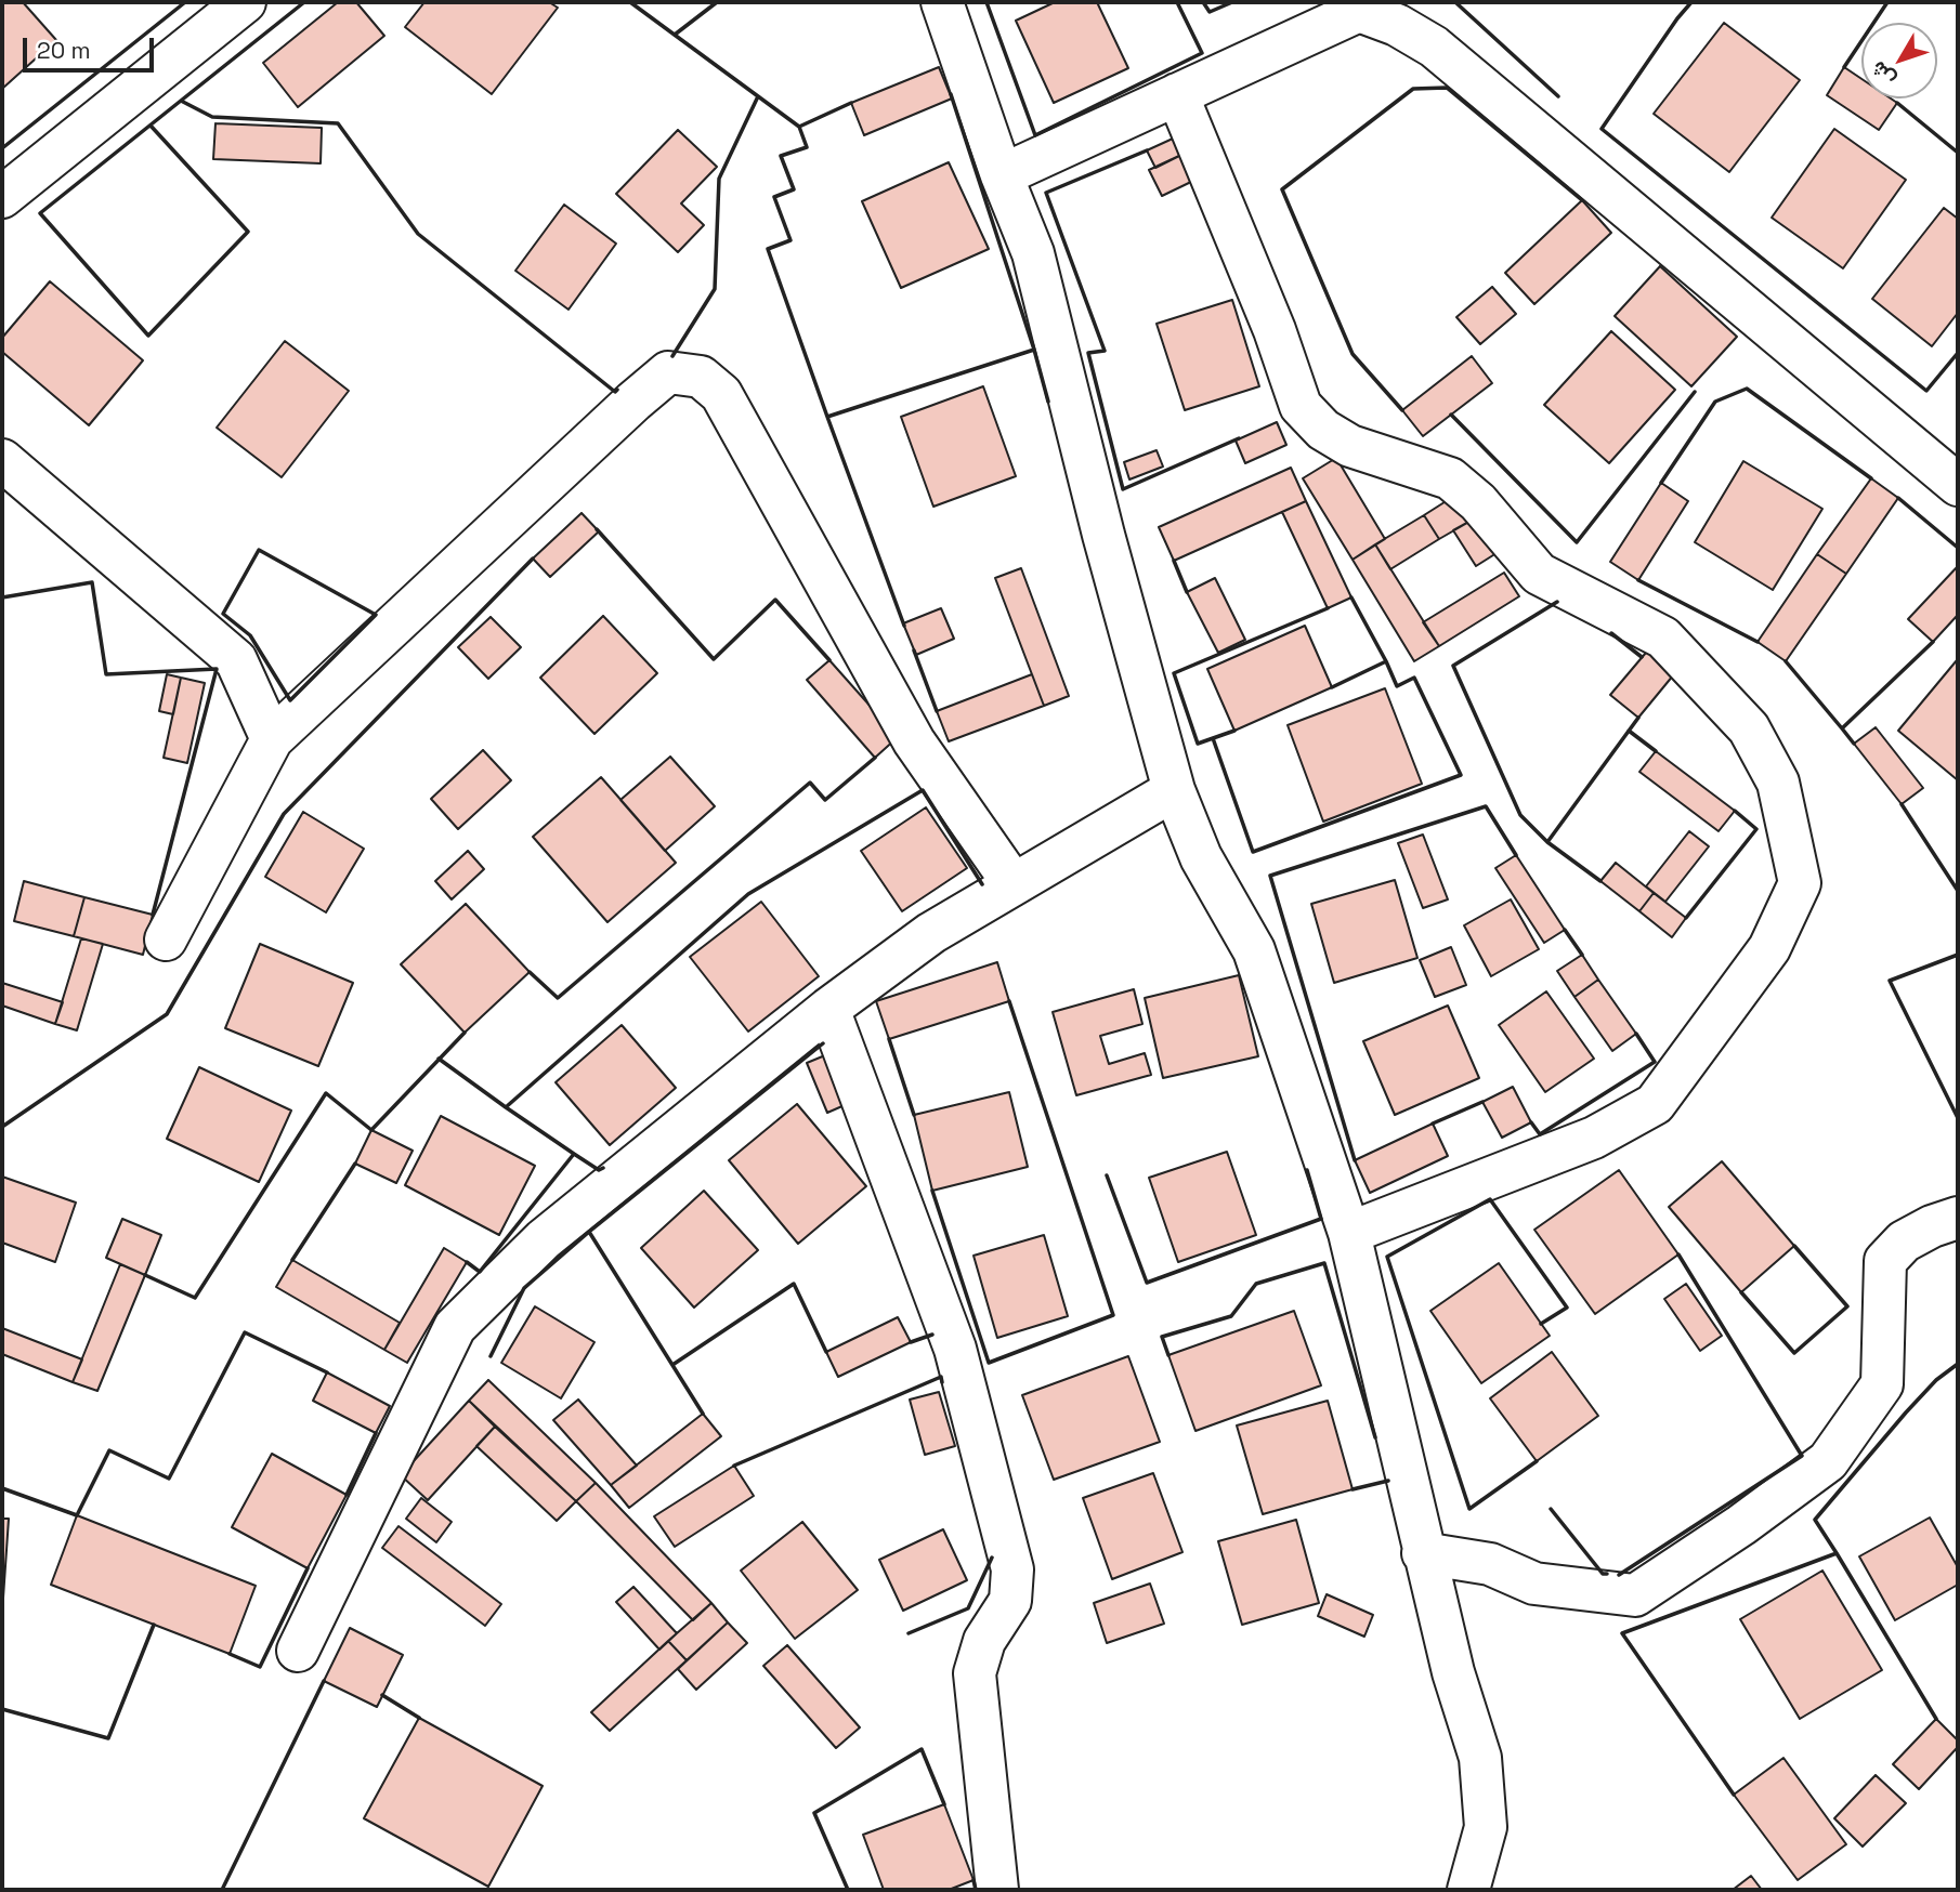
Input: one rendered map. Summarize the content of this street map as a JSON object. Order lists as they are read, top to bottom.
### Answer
{
  "scale_bar": "20 m",
  "north": "bottom left"
}
